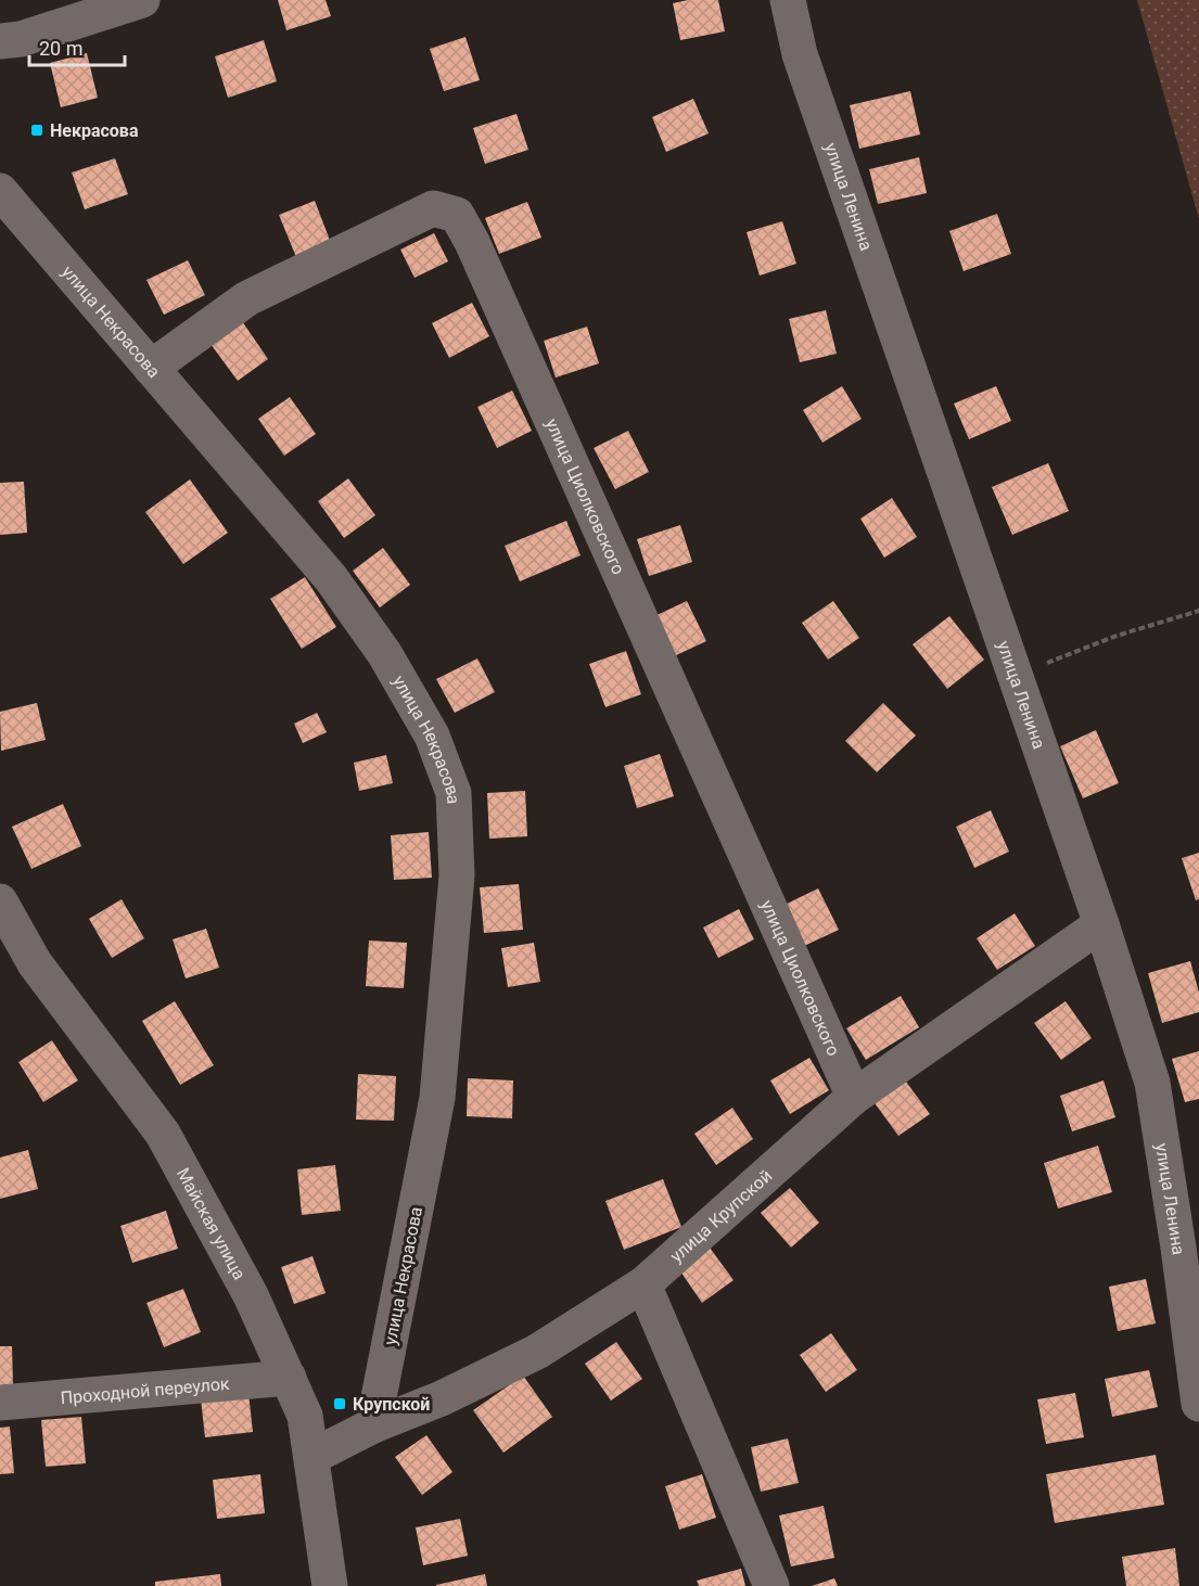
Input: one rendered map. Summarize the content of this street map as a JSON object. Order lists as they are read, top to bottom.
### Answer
{
  "streets": {
    "street": [
      "улица Ленина",
      "улица Некрасова",
      "улица Циолковского",
      "улица Крупской",
      "Майская улица",
      "Проходной переулок"
    ]
  },
  "crossings": [
    ["улица Ленина", "улица Крупской"],
    ["улица Некрасова", "улица Циолковского"],
    ["улица Некрасова", "улица Крупской"],
    ["улица Циолковского", "улица Крупской"],
    ["улица Крупской", "Майская улица"],
    ["Майская улица", "Проходной переулок"]
  ],
  "places": {
    "transit": ["Некрасова", "Крупской"]
  },
  "scale_bar": "20 m"
}
